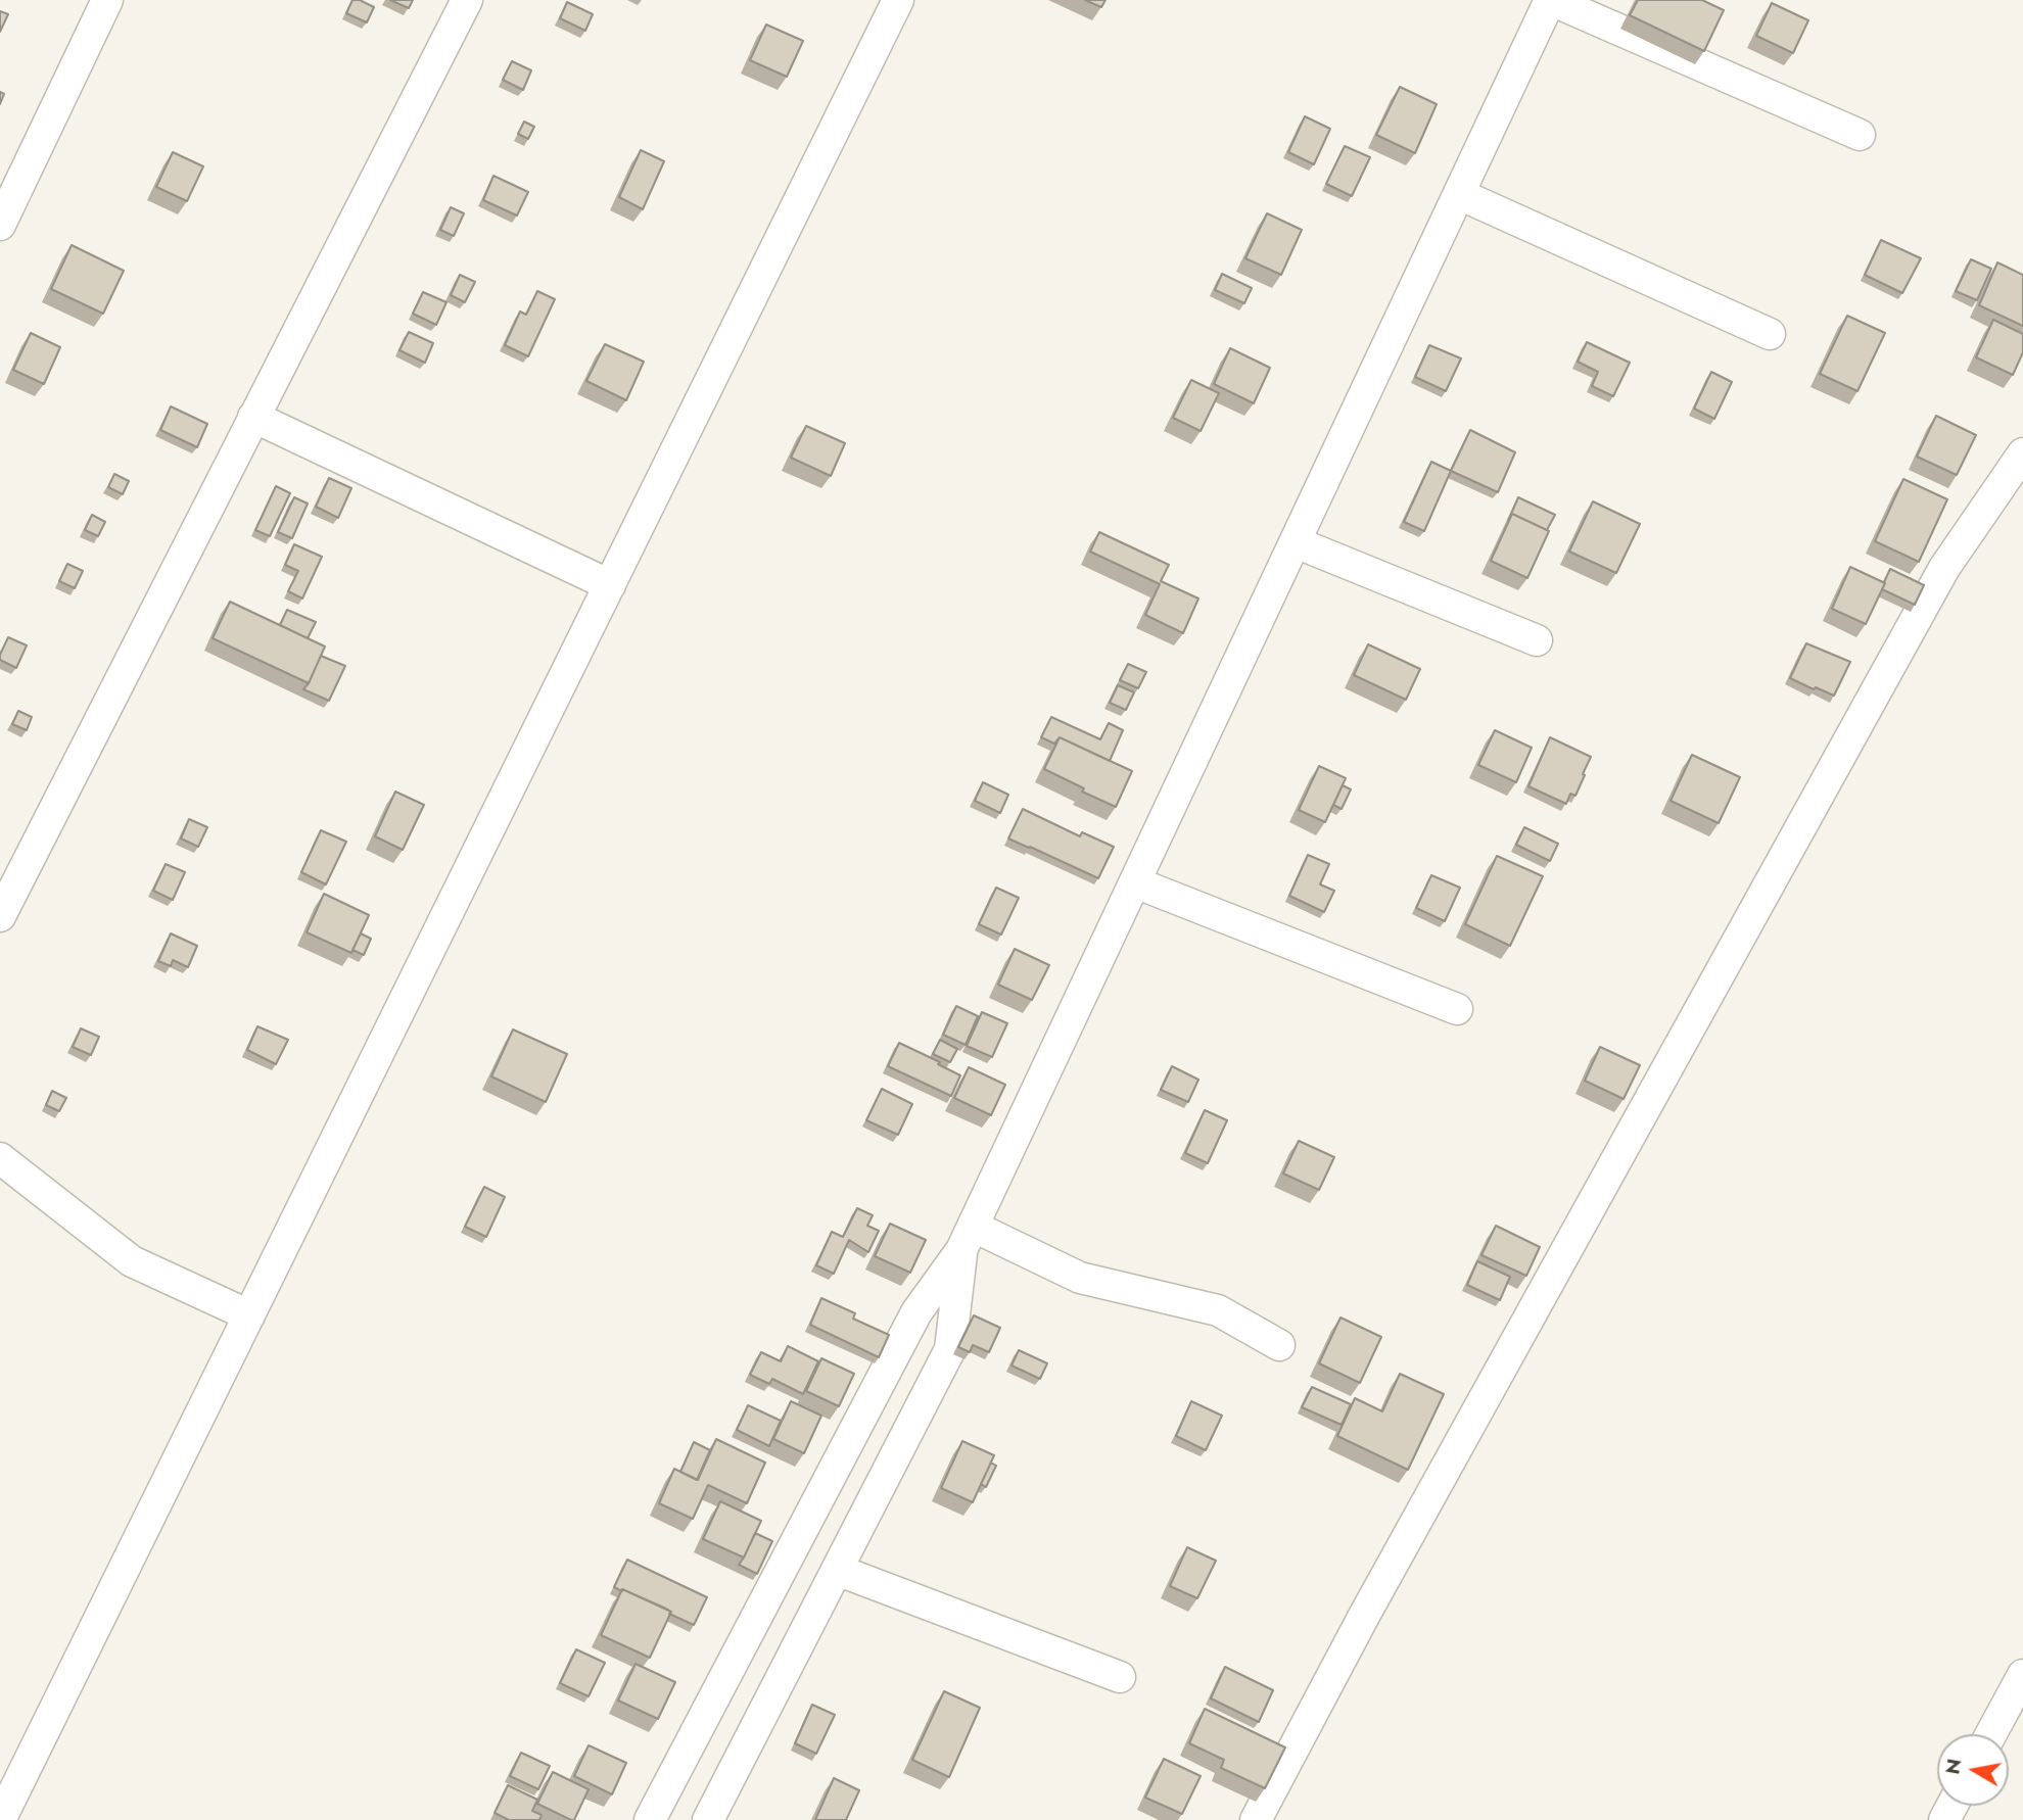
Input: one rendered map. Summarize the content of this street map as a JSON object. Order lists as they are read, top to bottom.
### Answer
{
  "north": "left"
}
